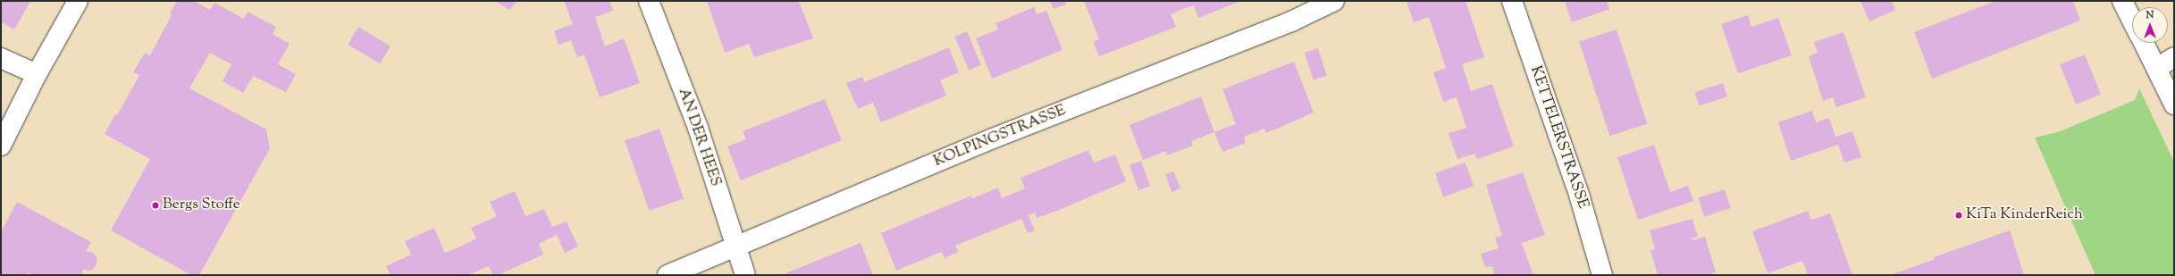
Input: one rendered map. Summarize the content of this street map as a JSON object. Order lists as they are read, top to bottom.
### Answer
{
  "streets": {
    "street": ["KOLPINGSTRASSE", "AN DER HEES", "KETTELERSTRASSE"]
  },
  "crossings": [
    ["KOLPINGSTRASSE", "AN DER HEES"]
  ],
  "places": ["Bergs Stoffe", "KiTa KinderReich"],
  "north": "top"
}
